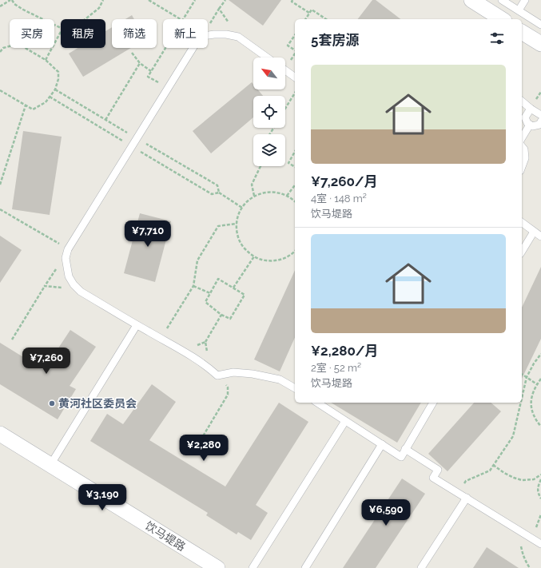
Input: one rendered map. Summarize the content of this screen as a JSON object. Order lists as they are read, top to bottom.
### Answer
{
  "streets": {
    "street": ["饮马堤路"]
  },
  "places": ["黄河社区委员会"],
  "north": "top left",
  "page": {
    "chip": [
      "买房",
      "租房",
      "筛选",
      "新上"
    ],
    "heading": "5套房源",
    "list": [
      {
        "name": "¥7,260/月",
        "note": "4室 · 148 m² · 饮马堤路"
      },
      {
        "name": "¥2,280/月",
        "note": "2室 · 52 m² · 饮马堤路"
      }
    ],
    "price": [
      "¥7,710",
      "¥7,260",
      "¥2,280",
      "¥3,190",
      "¥6,590"
    ]
  }
}
